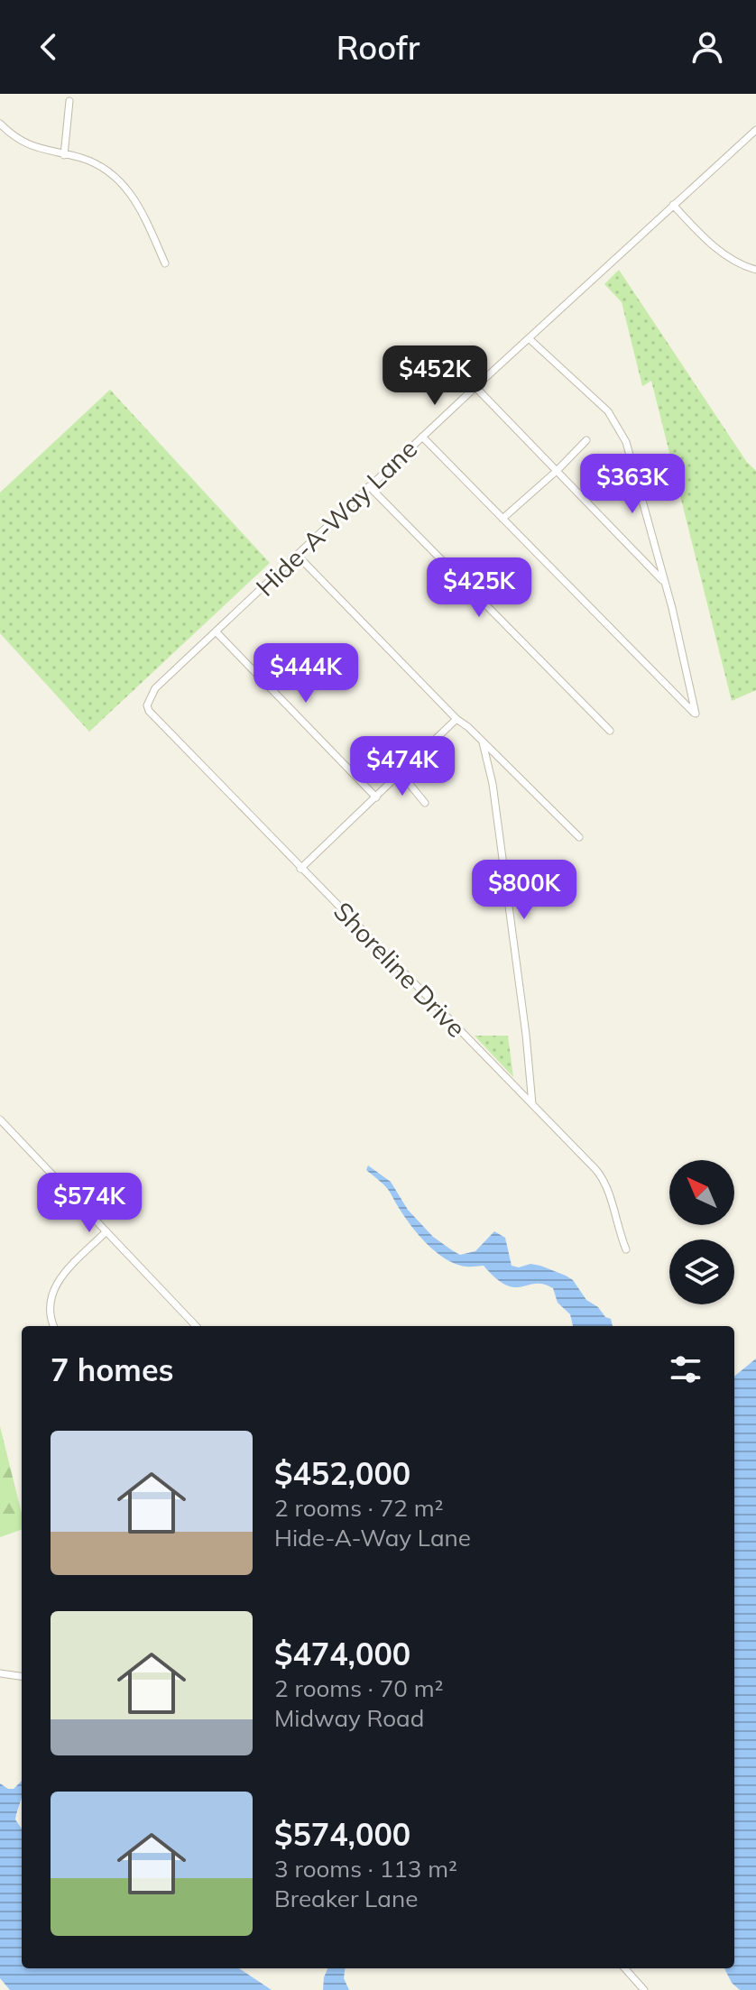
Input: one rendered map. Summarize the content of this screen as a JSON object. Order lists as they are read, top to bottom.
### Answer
{
  "streets": {
    "street": ["Hide-A-Way Lane", "Shoreline Drive"]
  },
  "crossings": [
    ["Hide-A-Way Lane", "Shoreline Drive"]
  ],
  "north": "top left",
  "page": {
    "header": "Roofr",
    "price": [
      "$452K",
      "$363K",
      "$425K",
      "$444K",
      "$474K",
      "$800K",
      "$574K"
    ],
    "heading": "7 homes",
    "list": [
      {
        "name": "$452,000",
        "note": "2 rooms · 72 m² · Hide-A-Way Lane"
      },
      {
        "name": "$474,000",
        "note": "2 rooms · 70 m² · Midway Road"
      },
      {
        "name": "$574,000",
        "note": "3 rooms · 113 m² · Breaker Lane"
      }
    ]
  }
}
